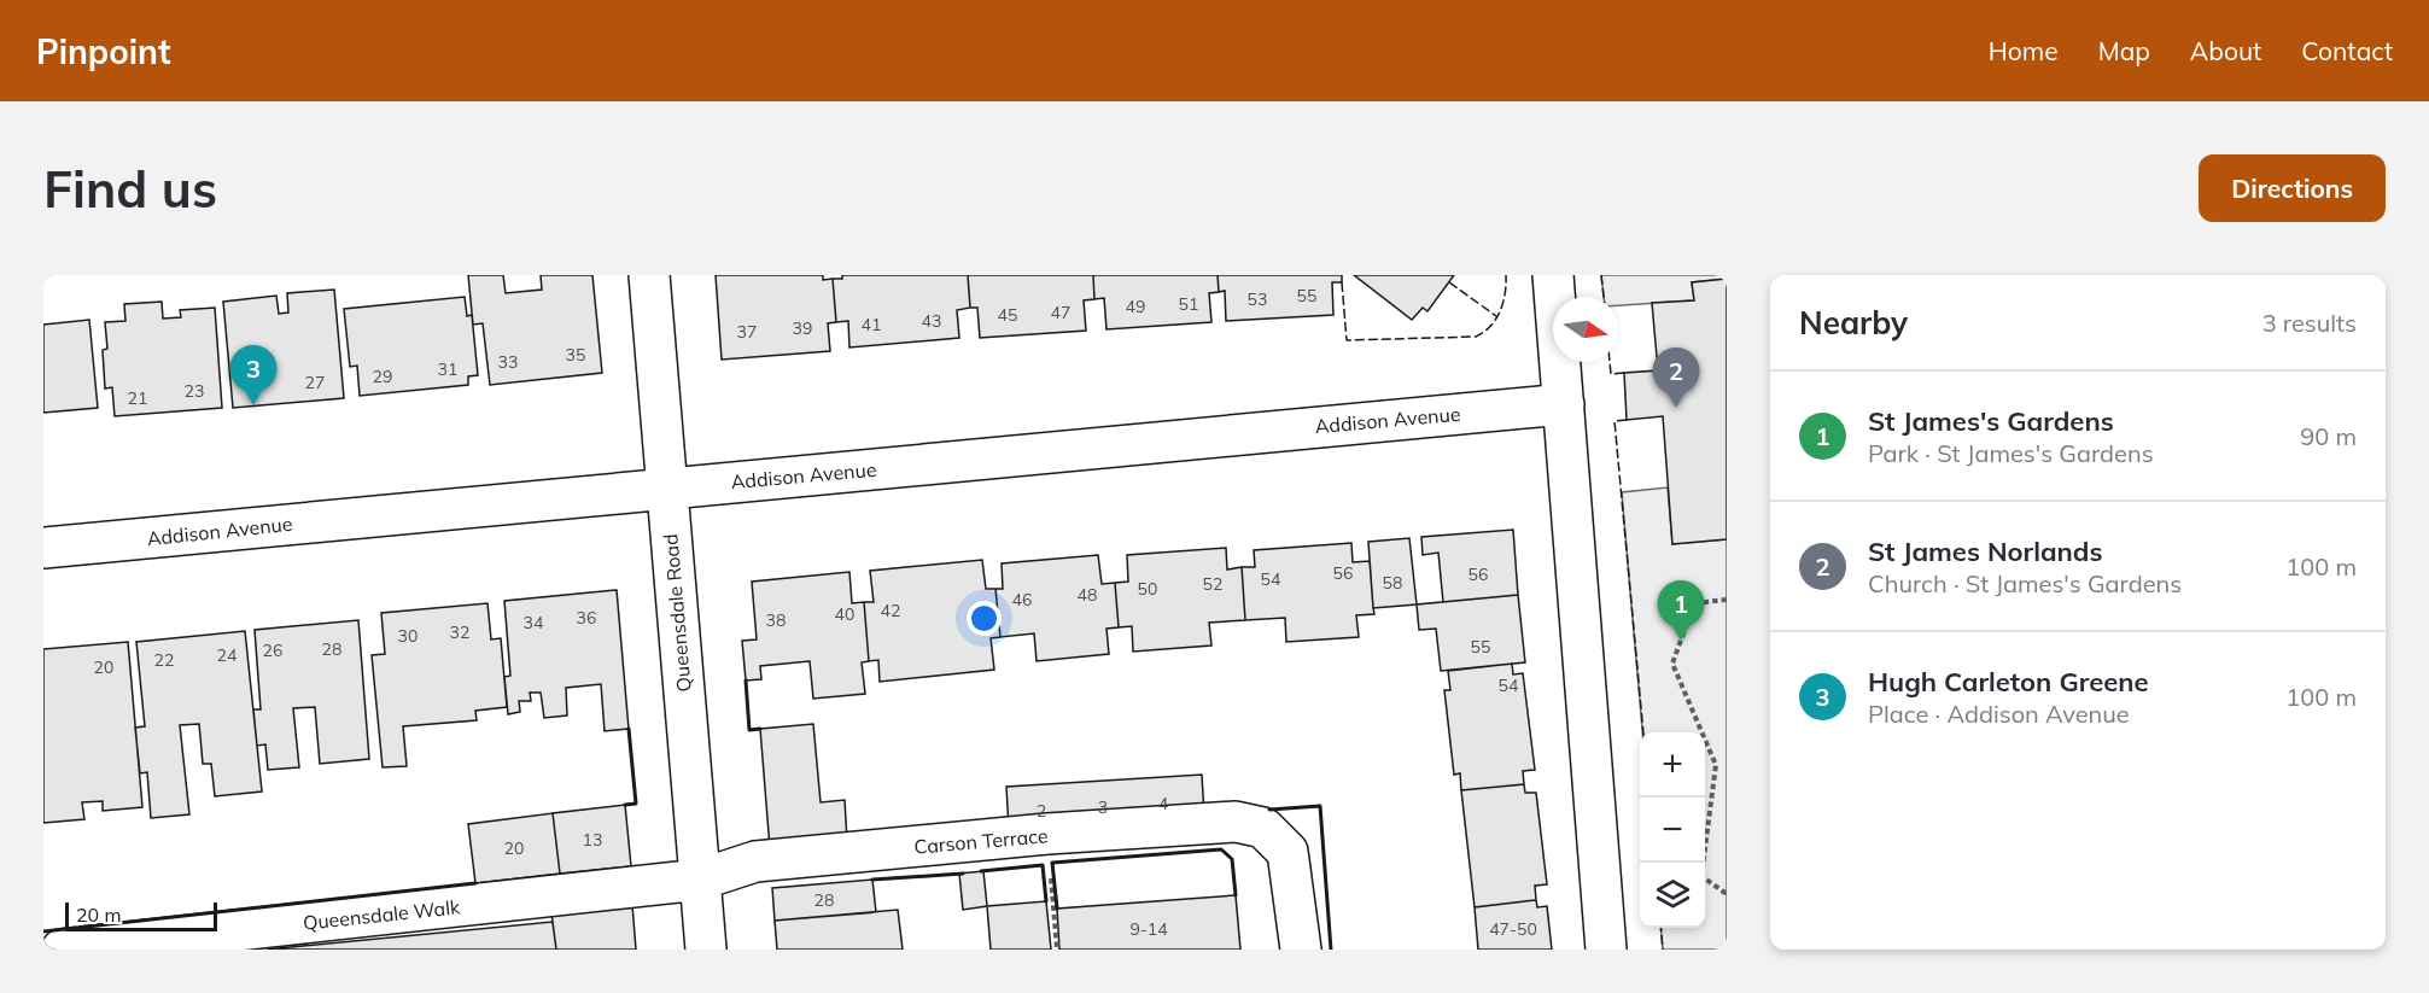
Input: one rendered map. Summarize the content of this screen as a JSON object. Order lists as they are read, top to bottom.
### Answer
{
  "streets": {
    "street": [
      "Addison Avenue",
      "Queensdale Road",
      "Carson Terrace",
      "Queensdale Walk"
    ]
  },
  "crossings": [
    ["Addison Avenue", "Queensdale Road"],
    ["Queensdale Road", "Carson Terrace"],
    ["Queensdale Road", "Queensdale Walk"],
    ["Carson Terrace", "Queensdale Walk"]
  ],
  "house_numbers": [
    "55",
    "53",
    "51",
    "49",
    "47",
    "45",
    "43",
    "41",
    "39",
    "37",
    "35",
    "33",
    "31",
    "29",
    "27",
    "23",
    "21",
    "56",
    "56",
    "54",
    "58",
    "52",
    "50",
    "48",
    "46",
    "42",
    "40",
    "36",
    "38",
    "34",
    "32",
    "30",
    "55",
    "28",
    "26",
    "24",
    "22",
    "20",
    "54",
    "4",
    "3",
    "2",
    "13",
    "20",
    "28",
    "9-14",
    "47-50"
  ],
  "scale_bar": "20 m",
  "north": "right",
  "page": {
    "header": "Pinpoint",
    "nav": [
      "Home",
      "Map",
      "About",
      "Contact"
    ],
    "buttons": "Directions",
    "title": "Find us",
    "heading": ["Nearby", "3 results"],
    "pins": ["3", "2", "1"],
    "list": [
      {
        "mark": "1",
        "name": "St James's Gardens",
        "note": "Park · St James's Gardens",
        "value": "90 m"
      },
      {
        "mark": "2",
        "name": "St James Norlands",
        "note": "Church · St James's Gardens",
        "value": "100 m"
      },
      {
        "mark": "3",
        "name": "Hugh Carleton Greene",
        "note": "Place · Addison Avenue",
        "value": "100 m"
      }
    ],
    "map_buttons": ["+", "−"],
    "scale": "20 m"
  }
}
